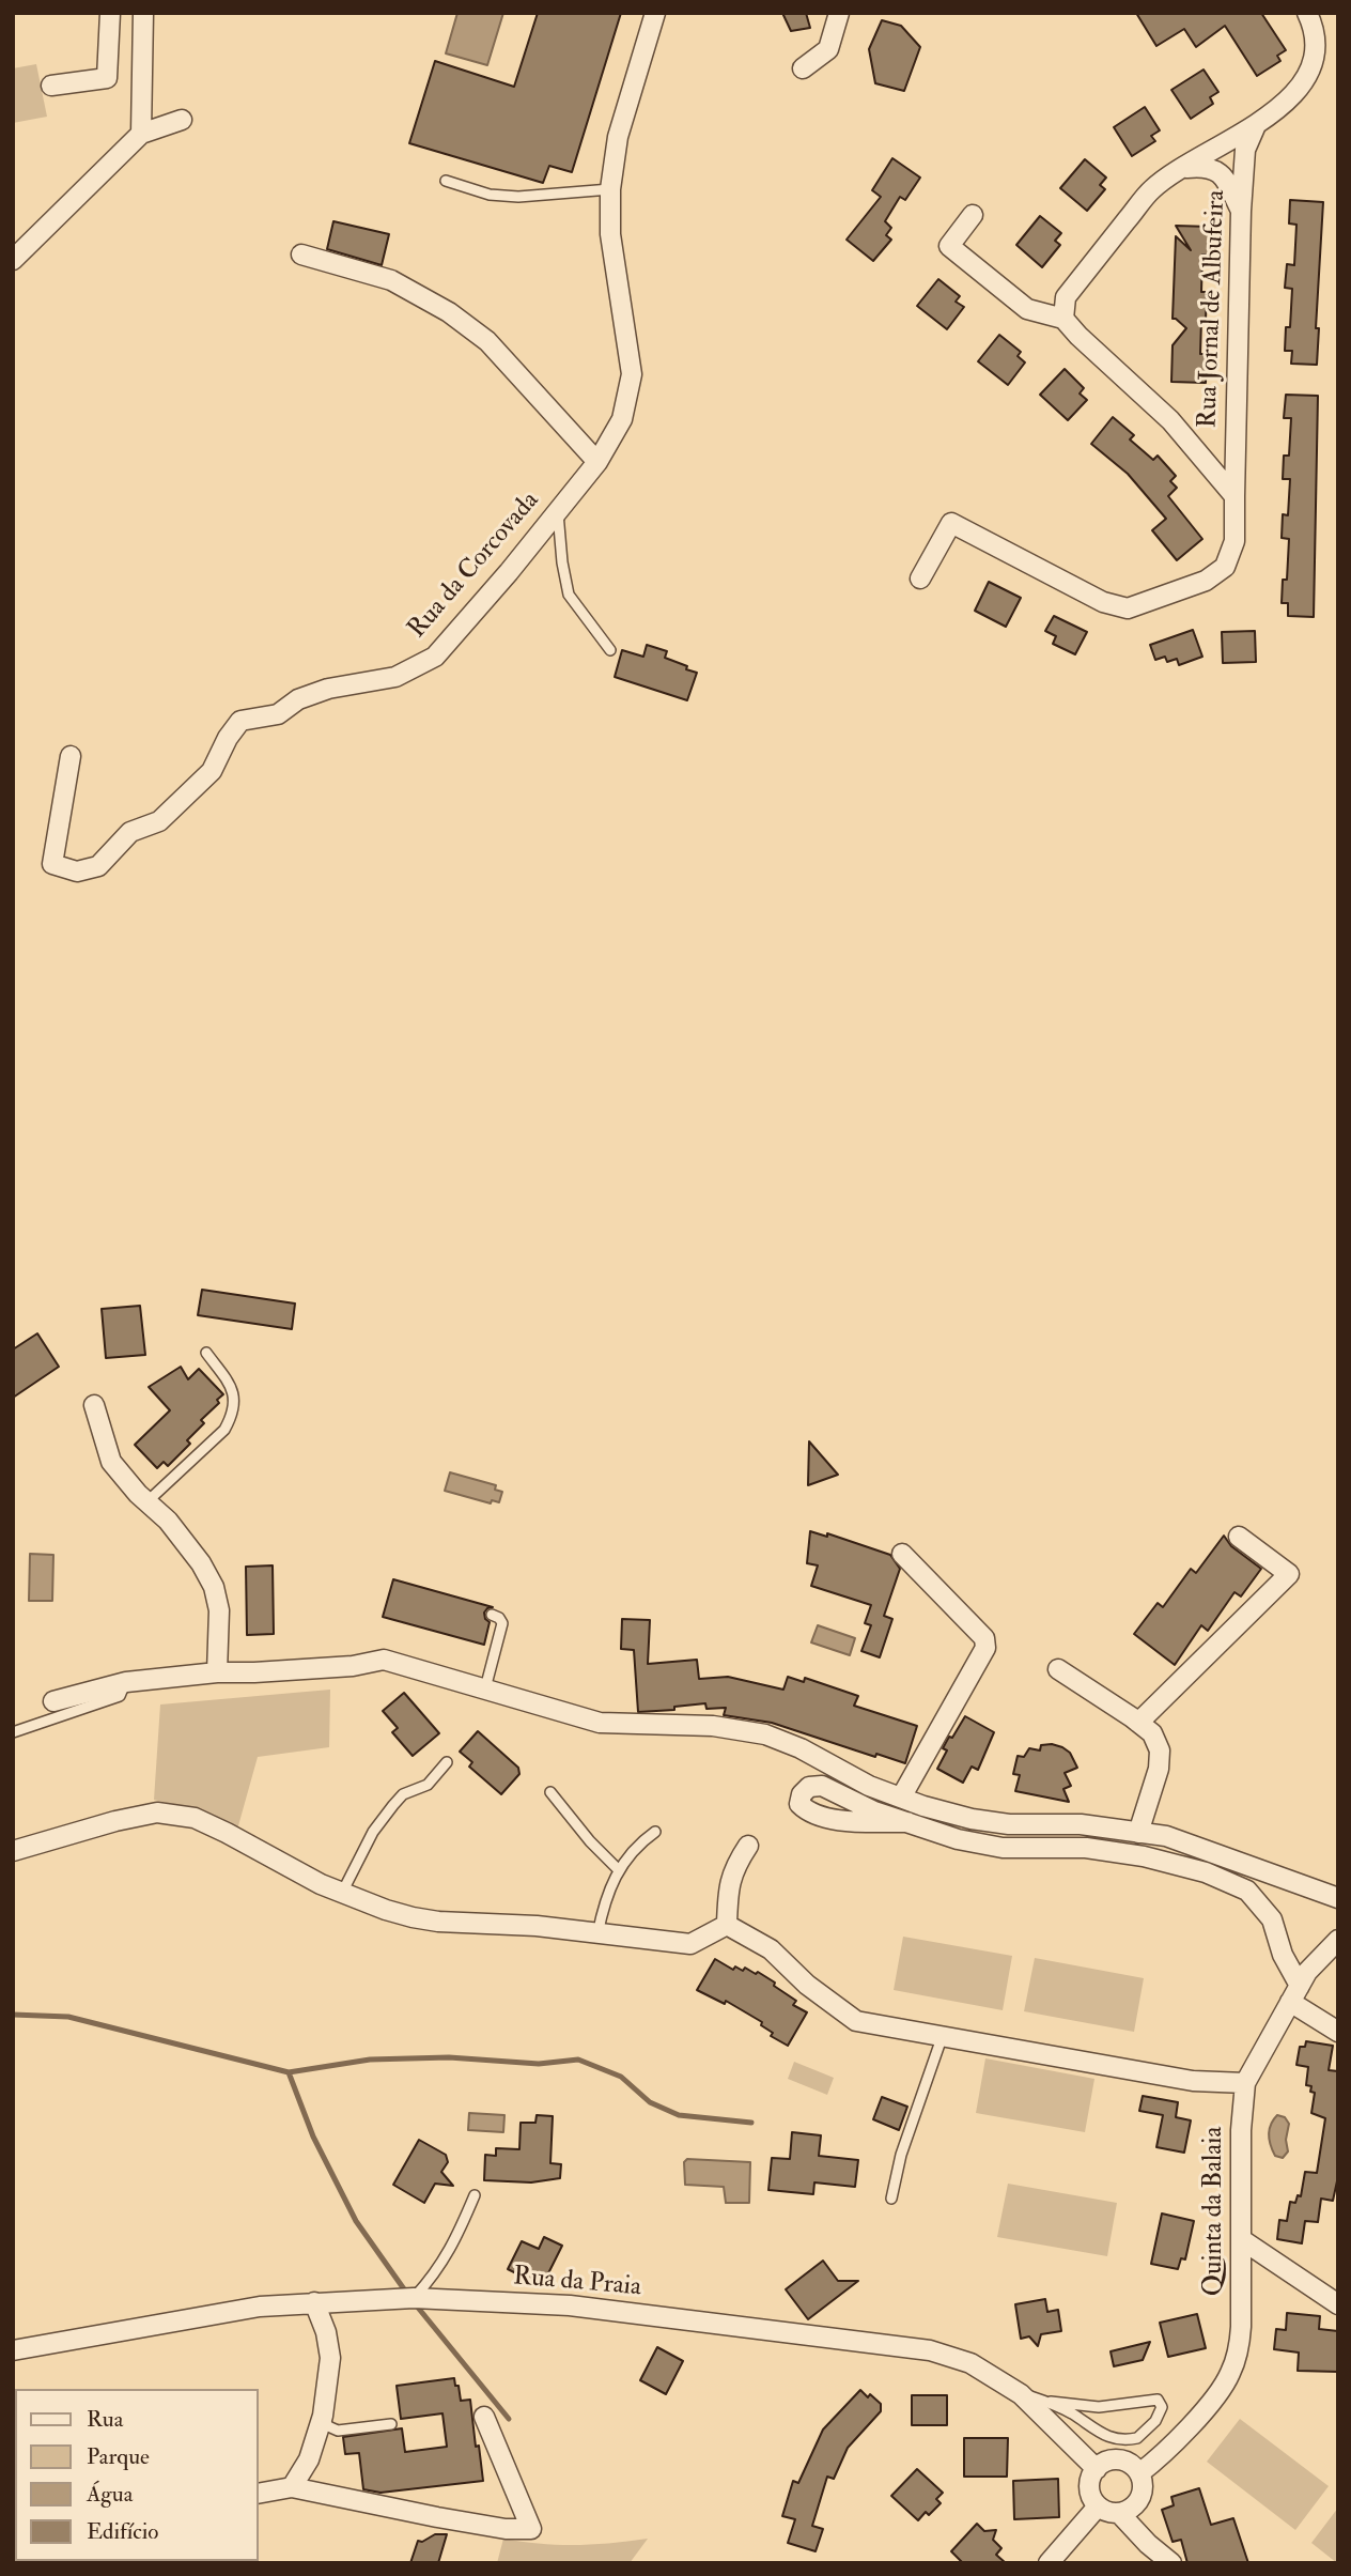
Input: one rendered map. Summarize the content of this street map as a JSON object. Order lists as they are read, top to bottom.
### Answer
{
  "streets": {
    "street": [
      "Rua Jornal de Albufeira",
      "Rua da Corcovada",
      "Quinta da Balaia",
      "Rua da Praia"
    ]
  },
  "crossings": [
    ["Quinta da Balaia", "Rua da Praia"]
  ],
  "legend": [
    "Rua",
    "Parque",
    "Água",
    "Edifício"
  ]
}
